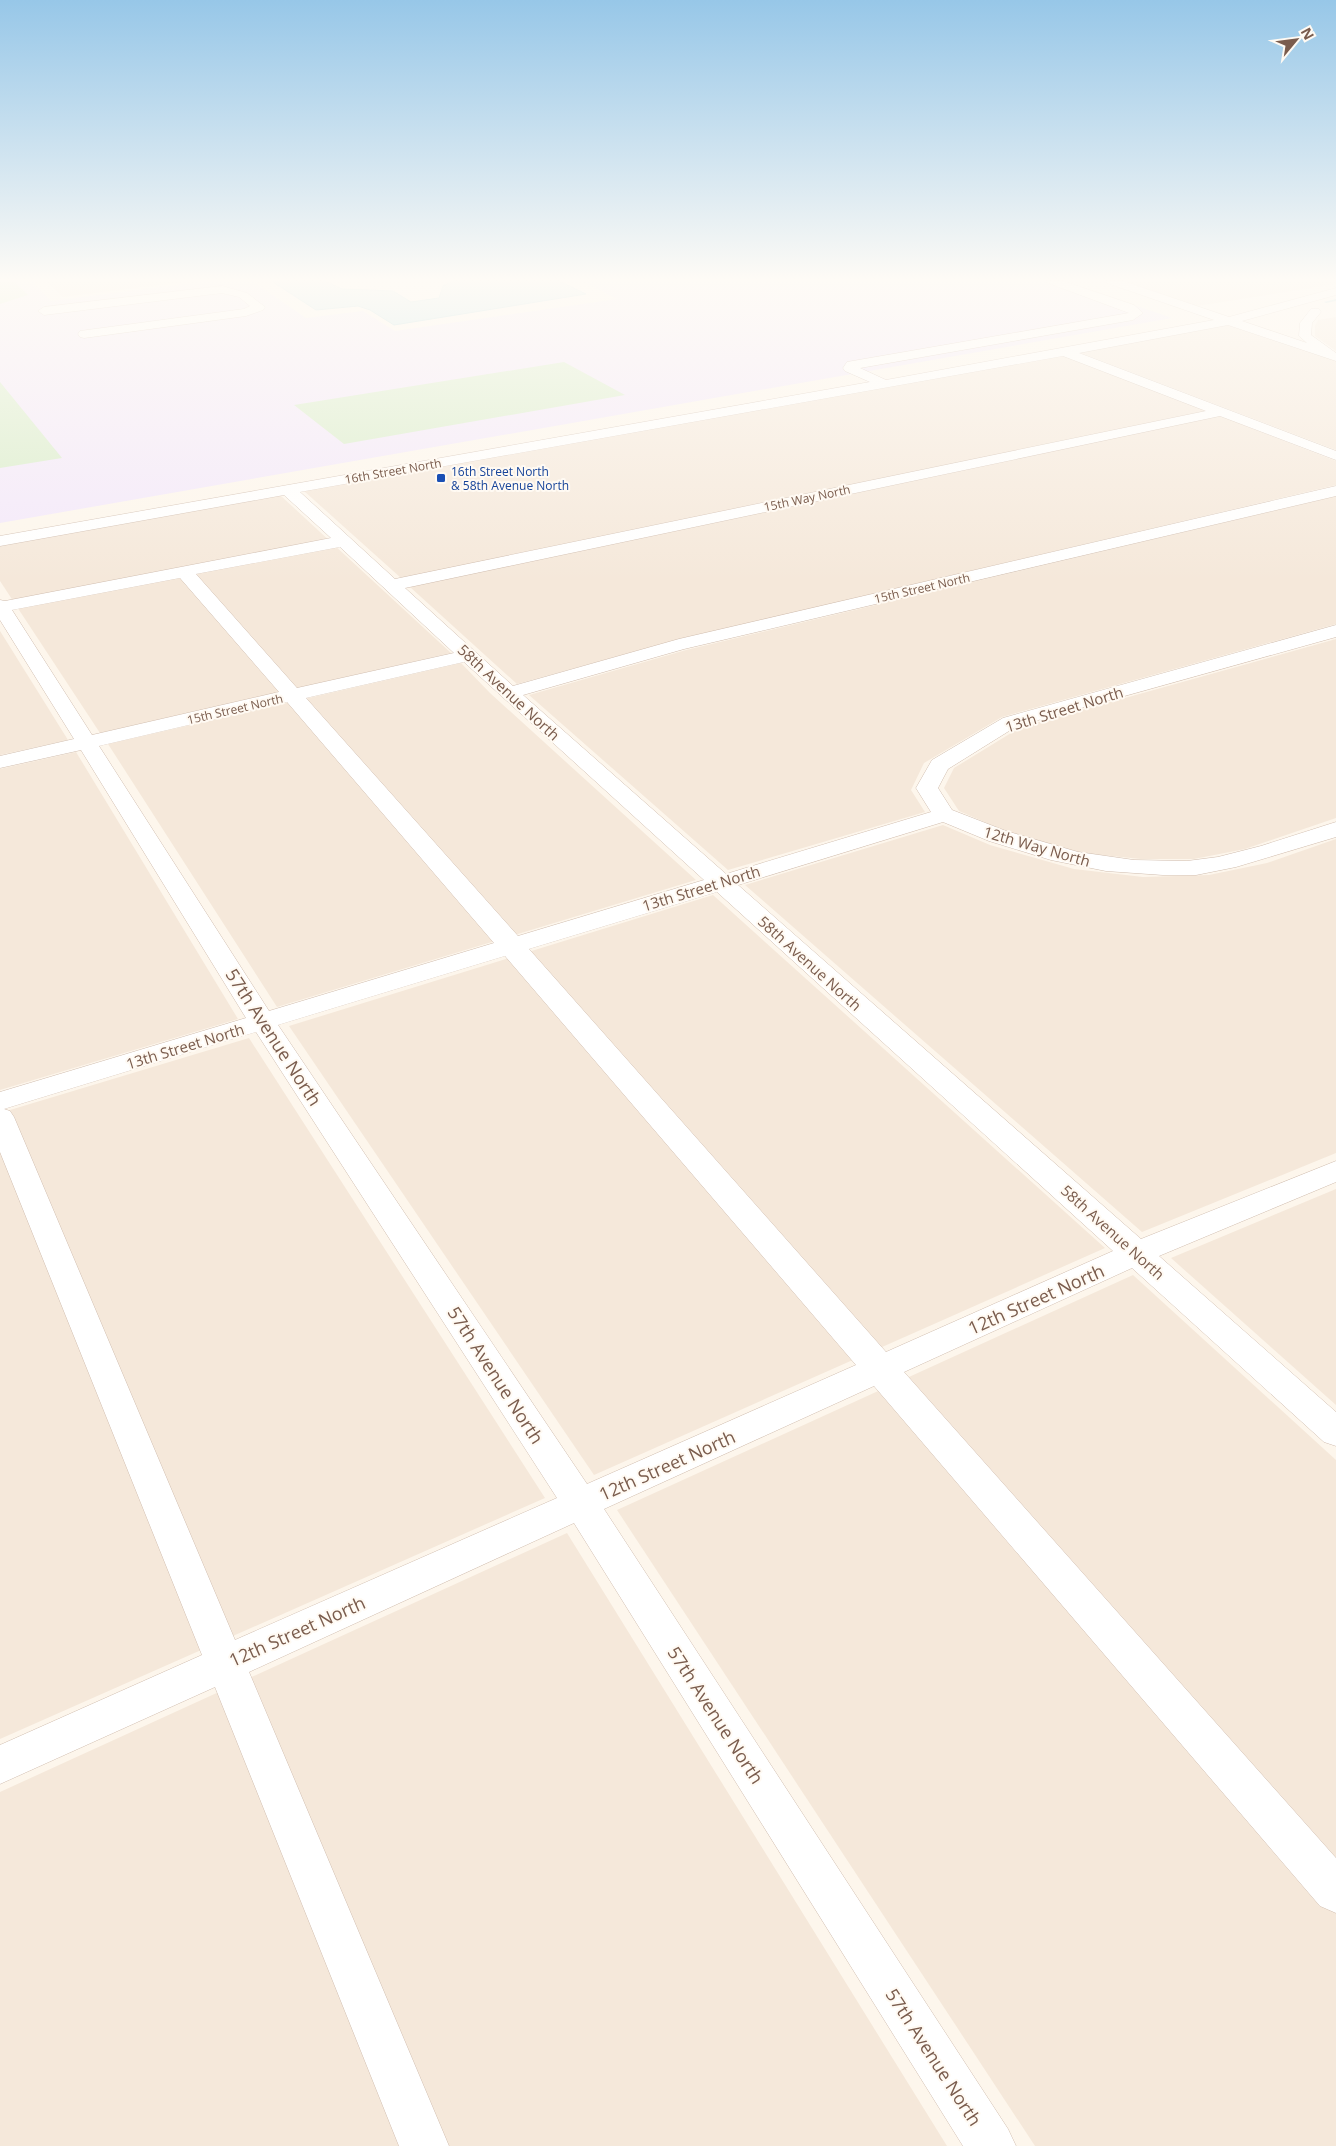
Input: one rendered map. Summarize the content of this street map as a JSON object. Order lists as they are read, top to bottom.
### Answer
{
  "streets": {
    "street": [
      "16th Street North",
      "15th Way North",
      "15th Street North",
      "58th Avenue North",
      "13th Street North",
      "12th Way North",
      "57th Avenue North",
      "12th Street North"
    ]
  },
  "crossings": [
    ["16th Street North", "58th Avenue North"],
    ["15th Way North", "58th Avenue North"],
    ["15th Street North", "58th Avenue North"],
    ["15th Street North", "57th Avenue North"],
    ["58th Avenue North", "13th Street North"],
    ["58th Avenue North", "12th Street North"],
    ["13th Street North", "12th Way North"],
    ["13th Street North", "57th Avenue North"],
    ["57th Avenue North", "12th Street North"]
  ],
  "places": {
    "transit": ["16th Street North & 58th Avenue North"]
  },
  "north": "top right"
}
